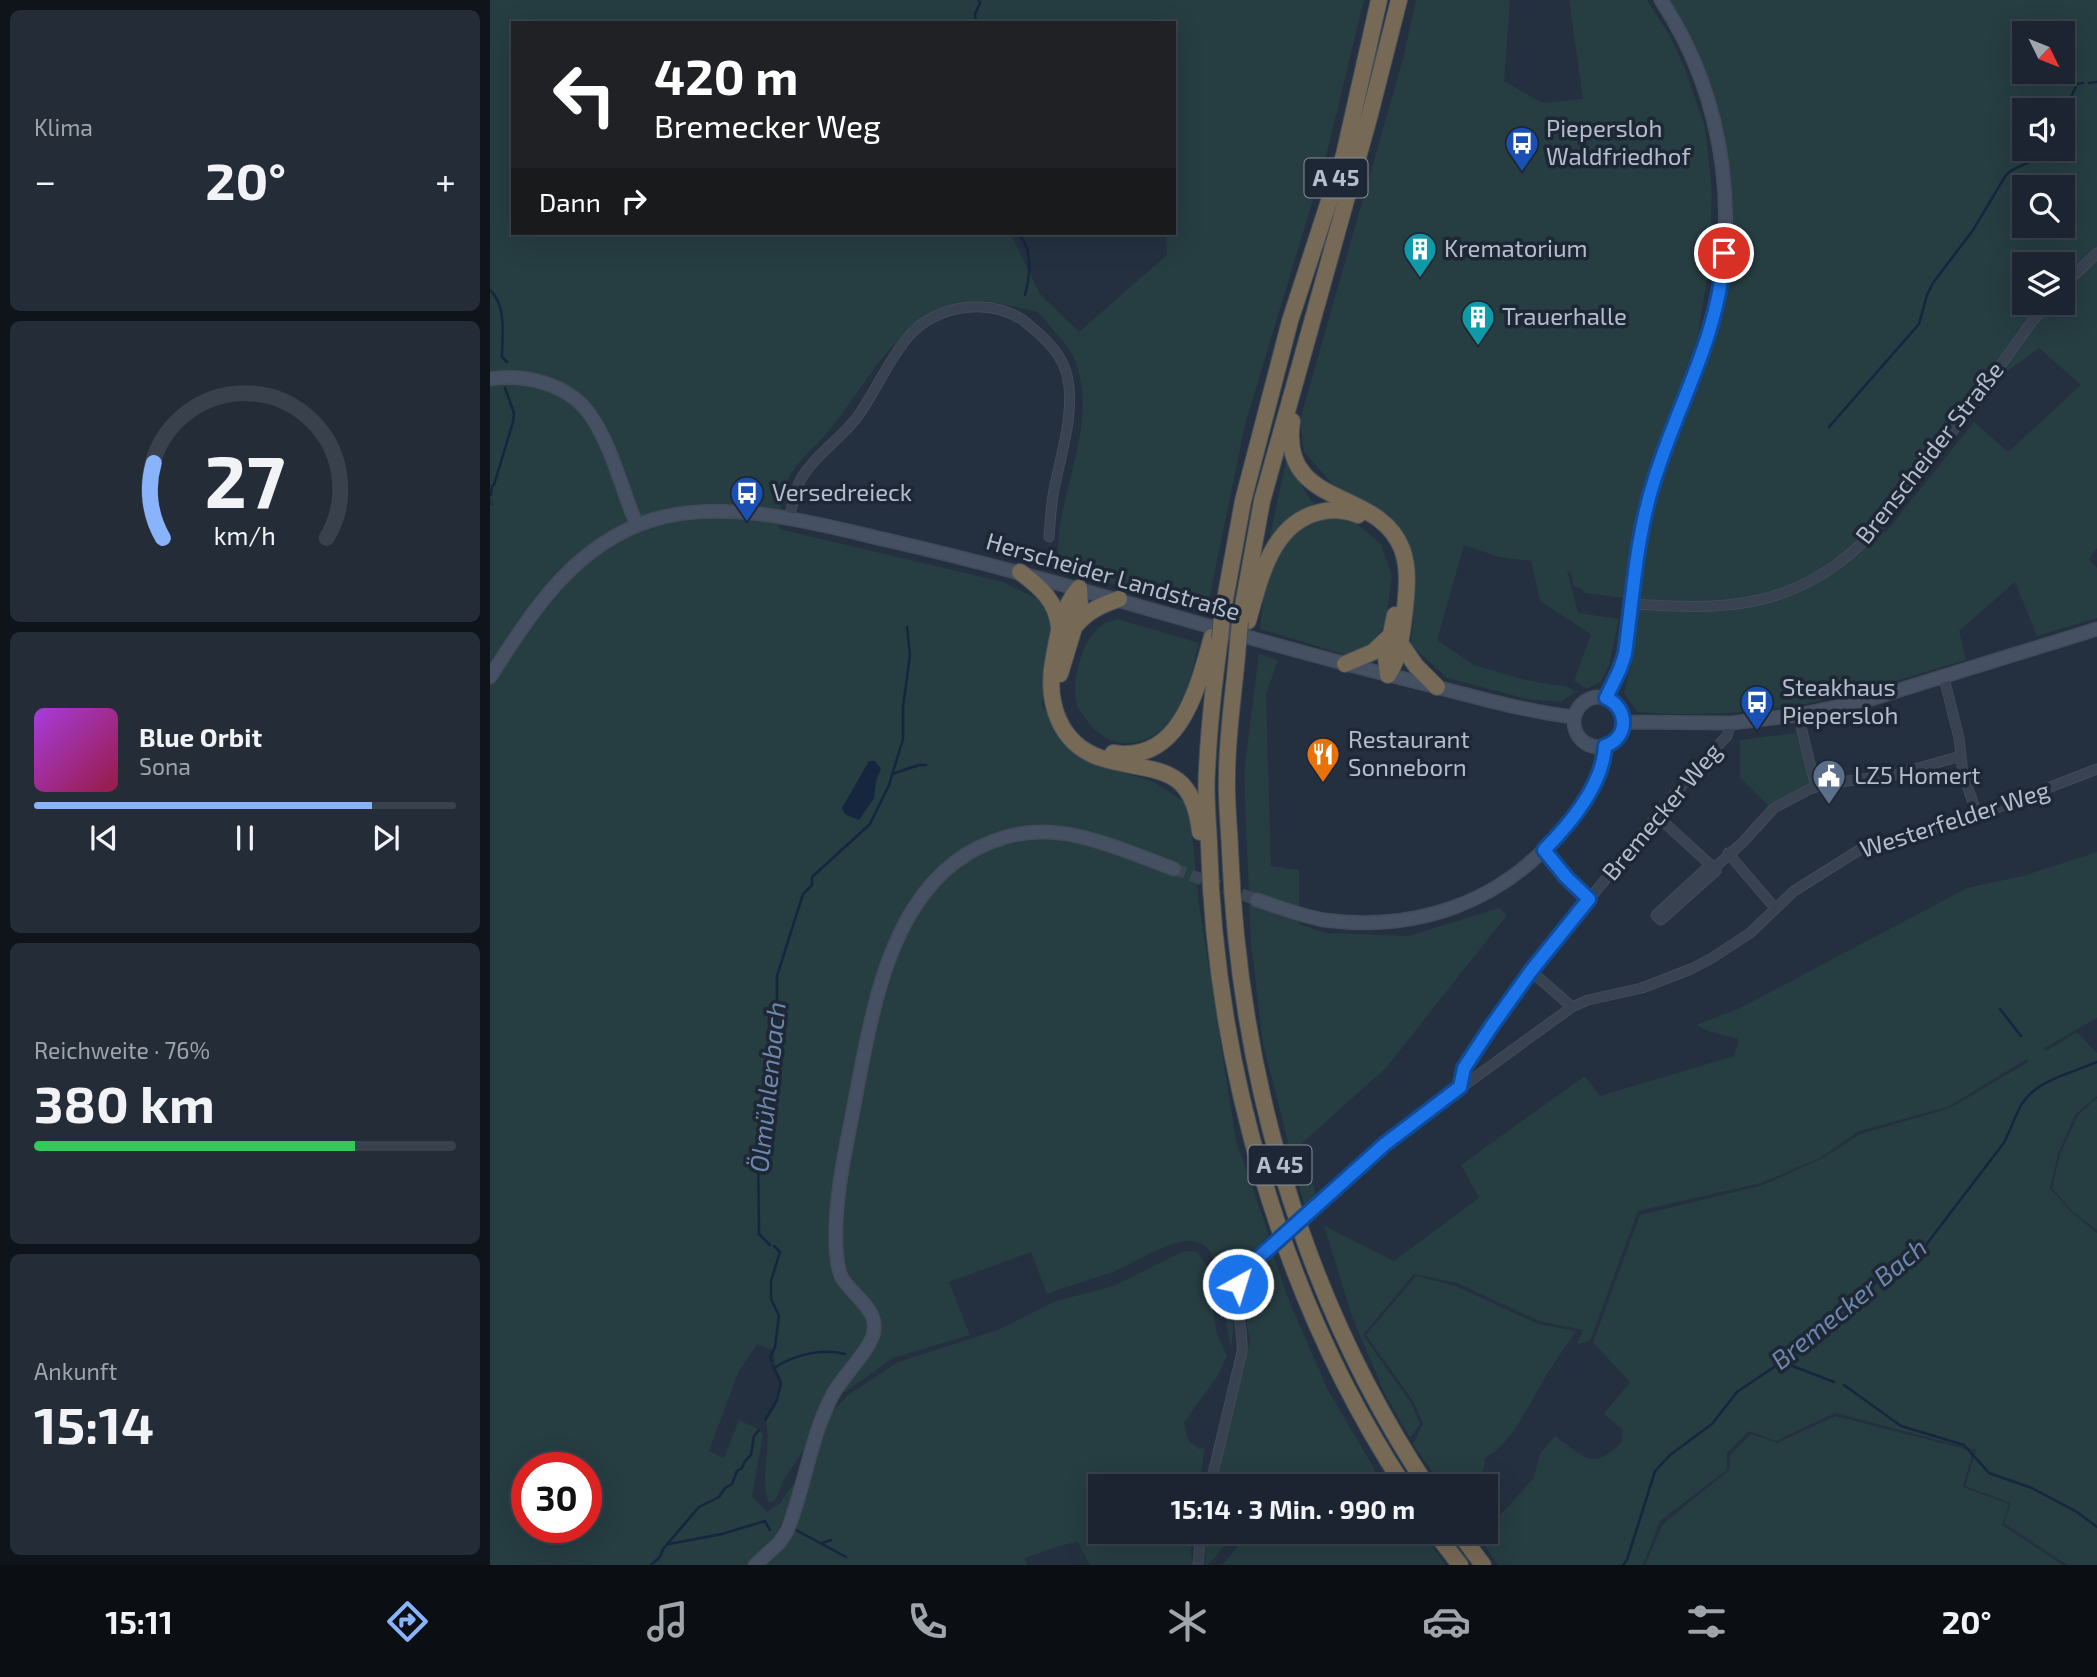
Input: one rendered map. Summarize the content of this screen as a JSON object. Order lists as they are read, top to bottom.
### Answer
{
  "streets": {
    "highway": ["A 45"],
    "main road": ["Herscheider Landstraße"],
    "street": ["Brenscheider Straße", "Bremecker Weg", "Westerfelder Weg"]
  },
  "crossings": [
    ["Bremecker Weg", "Westerfelder Weg"]
  ],
  "water": ["Ölmühlenbach", "Bremecker Bach"],
  "places": {
    "bus stop": ["Piepersloh Waldfriedhof", "Versedreieck", "Steakhaus Piepersloh"],
    "building": ["Krematorium", "Trauerhalle"],
    "restaurant": ["Restaurant Sonneborn"],
    "public building": ["LZ5 Homert"]
  },
  "north": "bottom right",
  "page": {
    "tile": [
      "Klima",
      ["Reichweite · 76%", "380 km"],
      ["Ankunft", "15:14"]
    ],
    "turn": ["420 m", "Bremecker Weg"],
    "heat": ["−", "20°", "+"],
    "then": "Dann",
    "song": ["Blue Orbit", "Sona"],
    "limit": "30",
    "trip": "15:14 · 3 Min. · 990 m",
    "tabs": ["15:11", "20°"],
    "gauge": ["27", "km/h"]
  }
}
